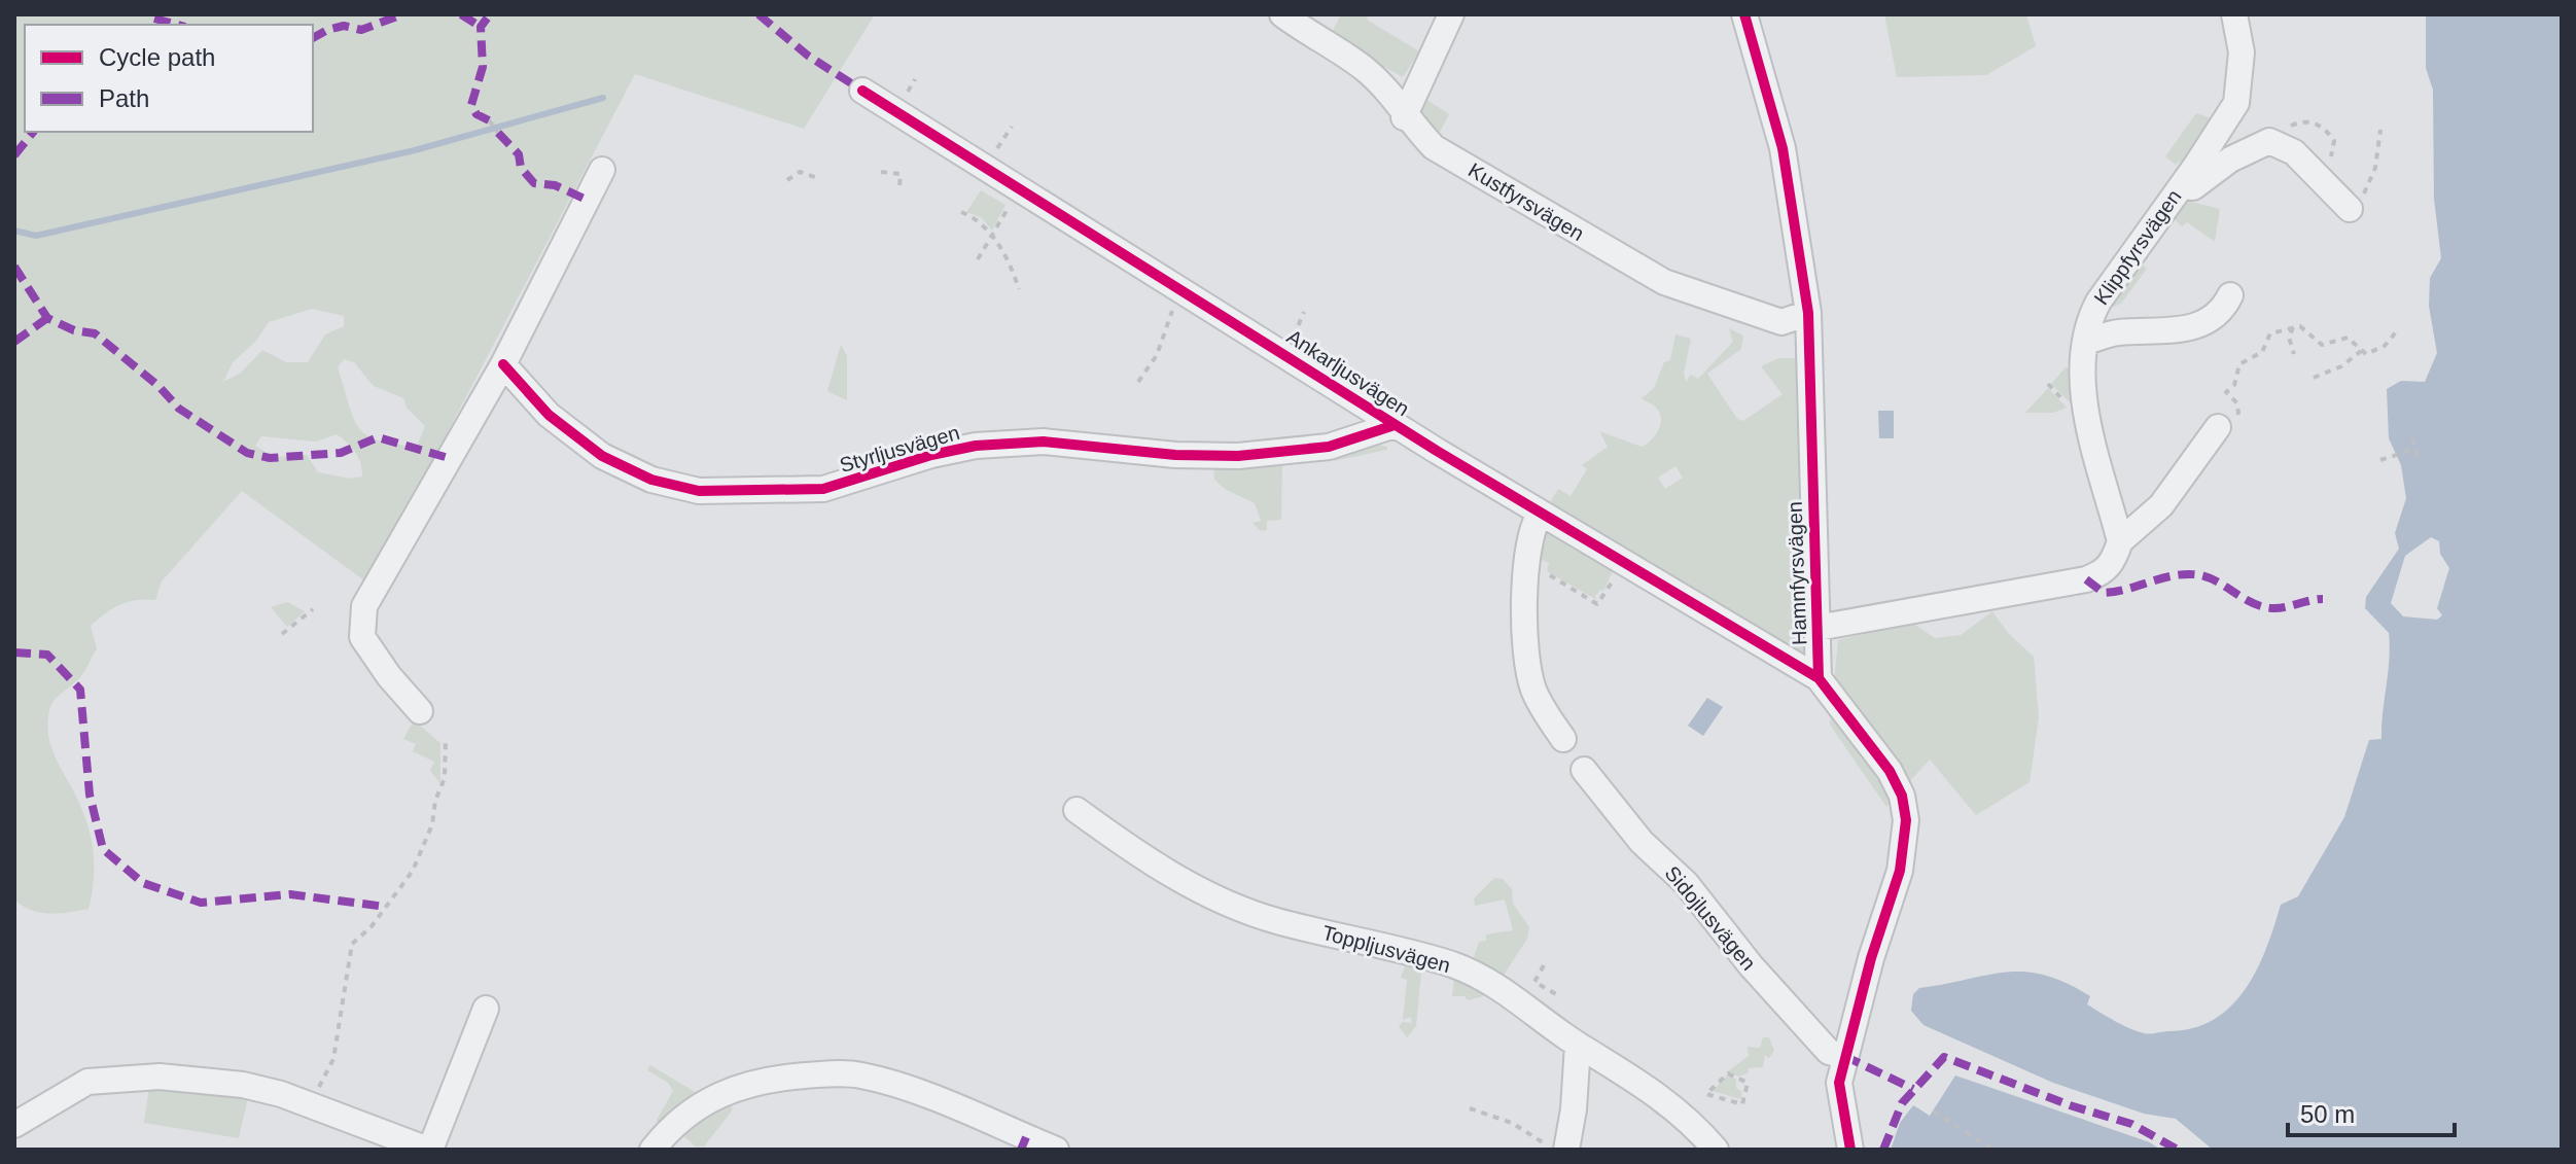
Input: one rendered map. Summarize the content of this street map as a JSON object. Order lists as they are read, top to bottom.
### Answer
{
  "streets": {
    "street": [
      "Kustfyrsvägen",
      "Klippfyrsvägen",
      "Ankarljusvägen",
      "Styrljusvägen",
      "Hamnfyrsvägen",
      "Sidojlusvägen",
      "Toppljusvägen"
    ]
  },
  "crossings": [
    ["Kustfyrsvägen", "Hamnfyrsvägen"],
    ["Ankarljusvägen", "Styrljusvägen"],
    ["Ankarljusvägen", "Hamnfyrsvägen"]
  ],
  "legend": ["Cycle path", "Path"],
  "scale_bar": "50 m"
}
